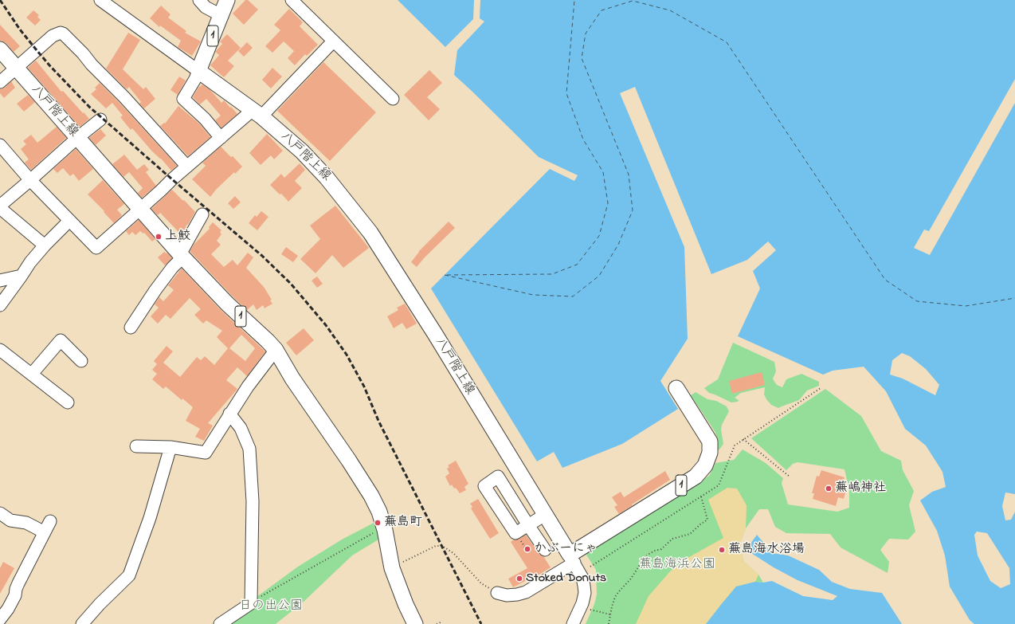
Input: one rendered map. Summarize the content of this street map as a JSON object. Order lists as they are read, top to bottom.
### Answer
{
  "streets": {
    "main road": ["1", "八戸階上線"]
  },
  "crossings": [
    ["1", "八戸階上線"]
  ],
  "parks": ["蕪島海浜公園", "日の出公園"],
  "places": [
    "上鮫",
    "蕪嶋神社",
    "蕪島町",
    "かぶーにゃ",
    "蕪島海水浴場",
    "Stoked Donuts"
  ]
}
